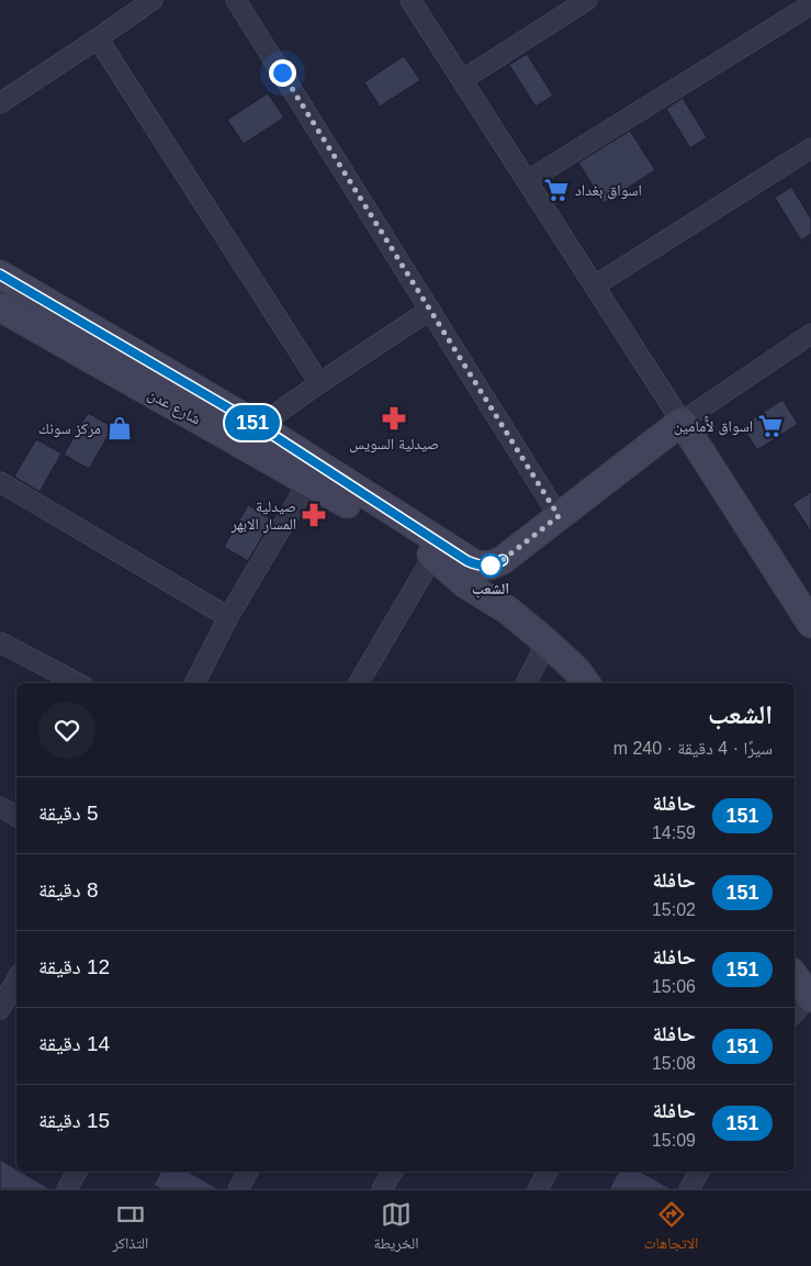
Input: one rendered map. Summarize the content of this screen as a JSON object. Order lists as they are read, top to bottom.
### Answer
{
  "streets": {
    "street": ["شارع عدن"]
  },
  "places": {
    "supermarket": ["اسواق بغداد", "اسواق لاًًمامين"],
    "pharmacy": ["صيدلية السويس", "صيدلية المسار الابهر"],
    "shop": ["مركز سونك"],
    "other": ["الشعب"]
  },
  "lines": ["bus line 151"],
  "page": {
    "on_map": "151",
    "heading": ["الشعب", "سيرًا · 4 دقيقة · 240 m"],
    "list": [
      {
        "mark": "151",
        "name": "حافلة",
        "note": "14:59",
        "value": "5 دقيقة"
      },
      {
        "mark": "151",
        "name": "حافلة",
        "note": "15:02",
        "value": "8 دقيقة"
      },
      {
        "mark": "151",
        "name": "حافلة",
        "note": "15:06",
        "value": "12 دقيقة"
      },
      {
        "mark": "151",
        "name": "حافلة",
        "note": "15:08",
        "value": "14 دقيقة"
      },
      {
        "mark": "151",
        "name": "حافلة",
        "note": "15:09",
        "value": "15 دقيقة"
      }
    ],
    "tabs": ["الاتجاهات", "الخريطة", "التذاكر"]
  }
}
